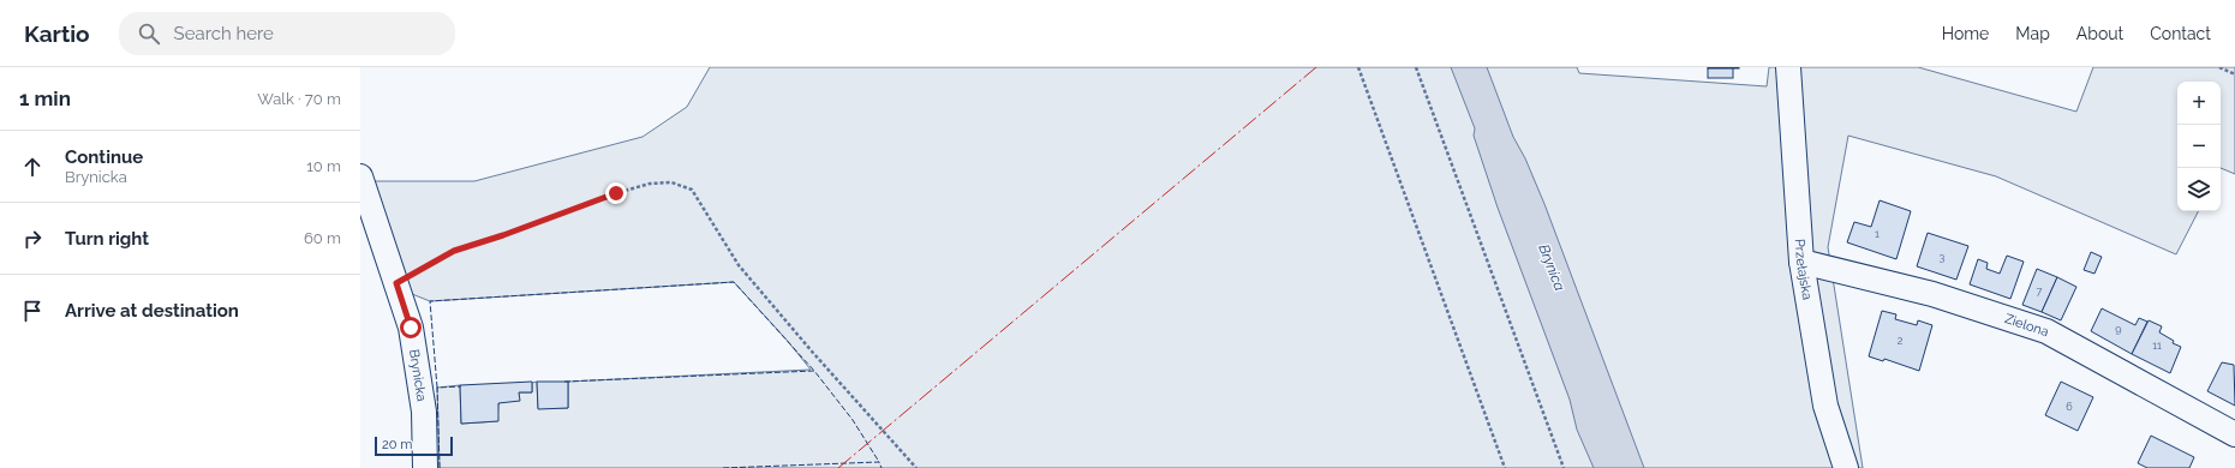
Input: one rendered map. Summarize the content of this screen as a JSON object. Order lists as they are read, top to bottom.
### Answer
{
  "streets": {
    "street": ["Przełajska", "Zielona", "Brynicka"]
  },
  "crossings": [
    ["Przełajska", "Zielona"]
  ],
  "water": ["Brynica"],
  "house_numbers": [
    "1",
    "3",
    "7",
    "9",
    "2",
    "11",
    "6"
  ],
  "scale_bar": "20 m",
  "page": {
    "header": "Kartio",
    "search": "Search here",
    "nav": [
      "Home",
      "Map",
      "About",
      "Contact"
    ],
    "heading": ["1 min", "Walk · 70 m"],
    "map_buttons": ["+", "−"],
    "list": [
      ["Continue", "Brynicka", "10 m"],
      ["Turn right", "60 m"],
      "Arrive at destination"
    ],
    "scale": "20 m"
  }
}
